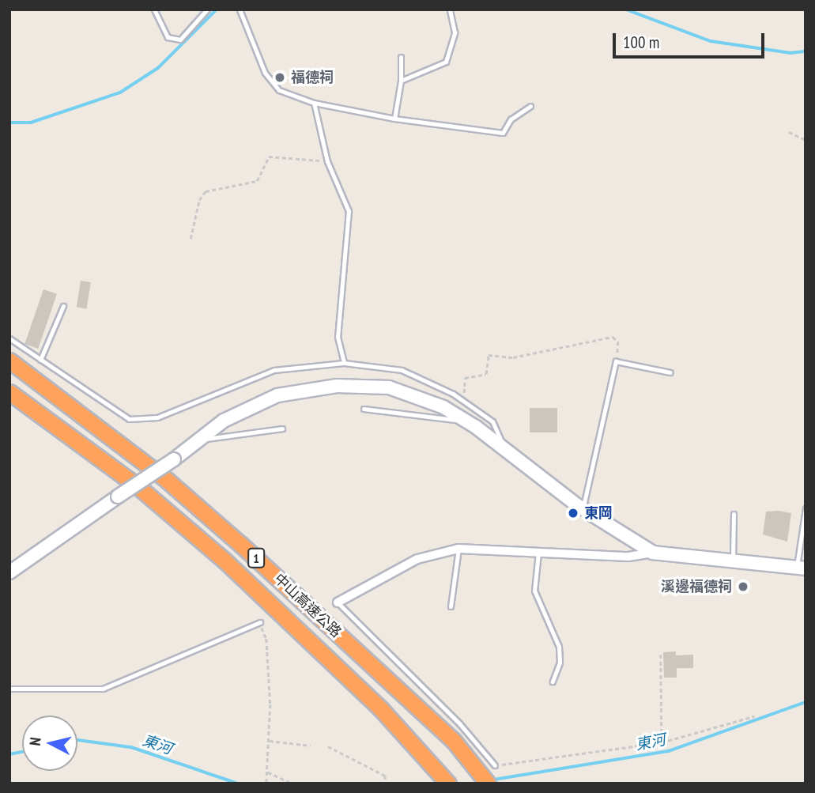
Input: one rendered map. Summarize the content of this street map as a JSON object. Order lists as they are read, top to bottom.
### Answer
{
  "streets": {
    "highway": ["1", "中山高速公路"]
  },
  "water": ["東河"],
  "places": ["福德祠", "東岡", "溪邊福德祠"],
  "scale_bar": "100 m",
  "north": "left"
}
